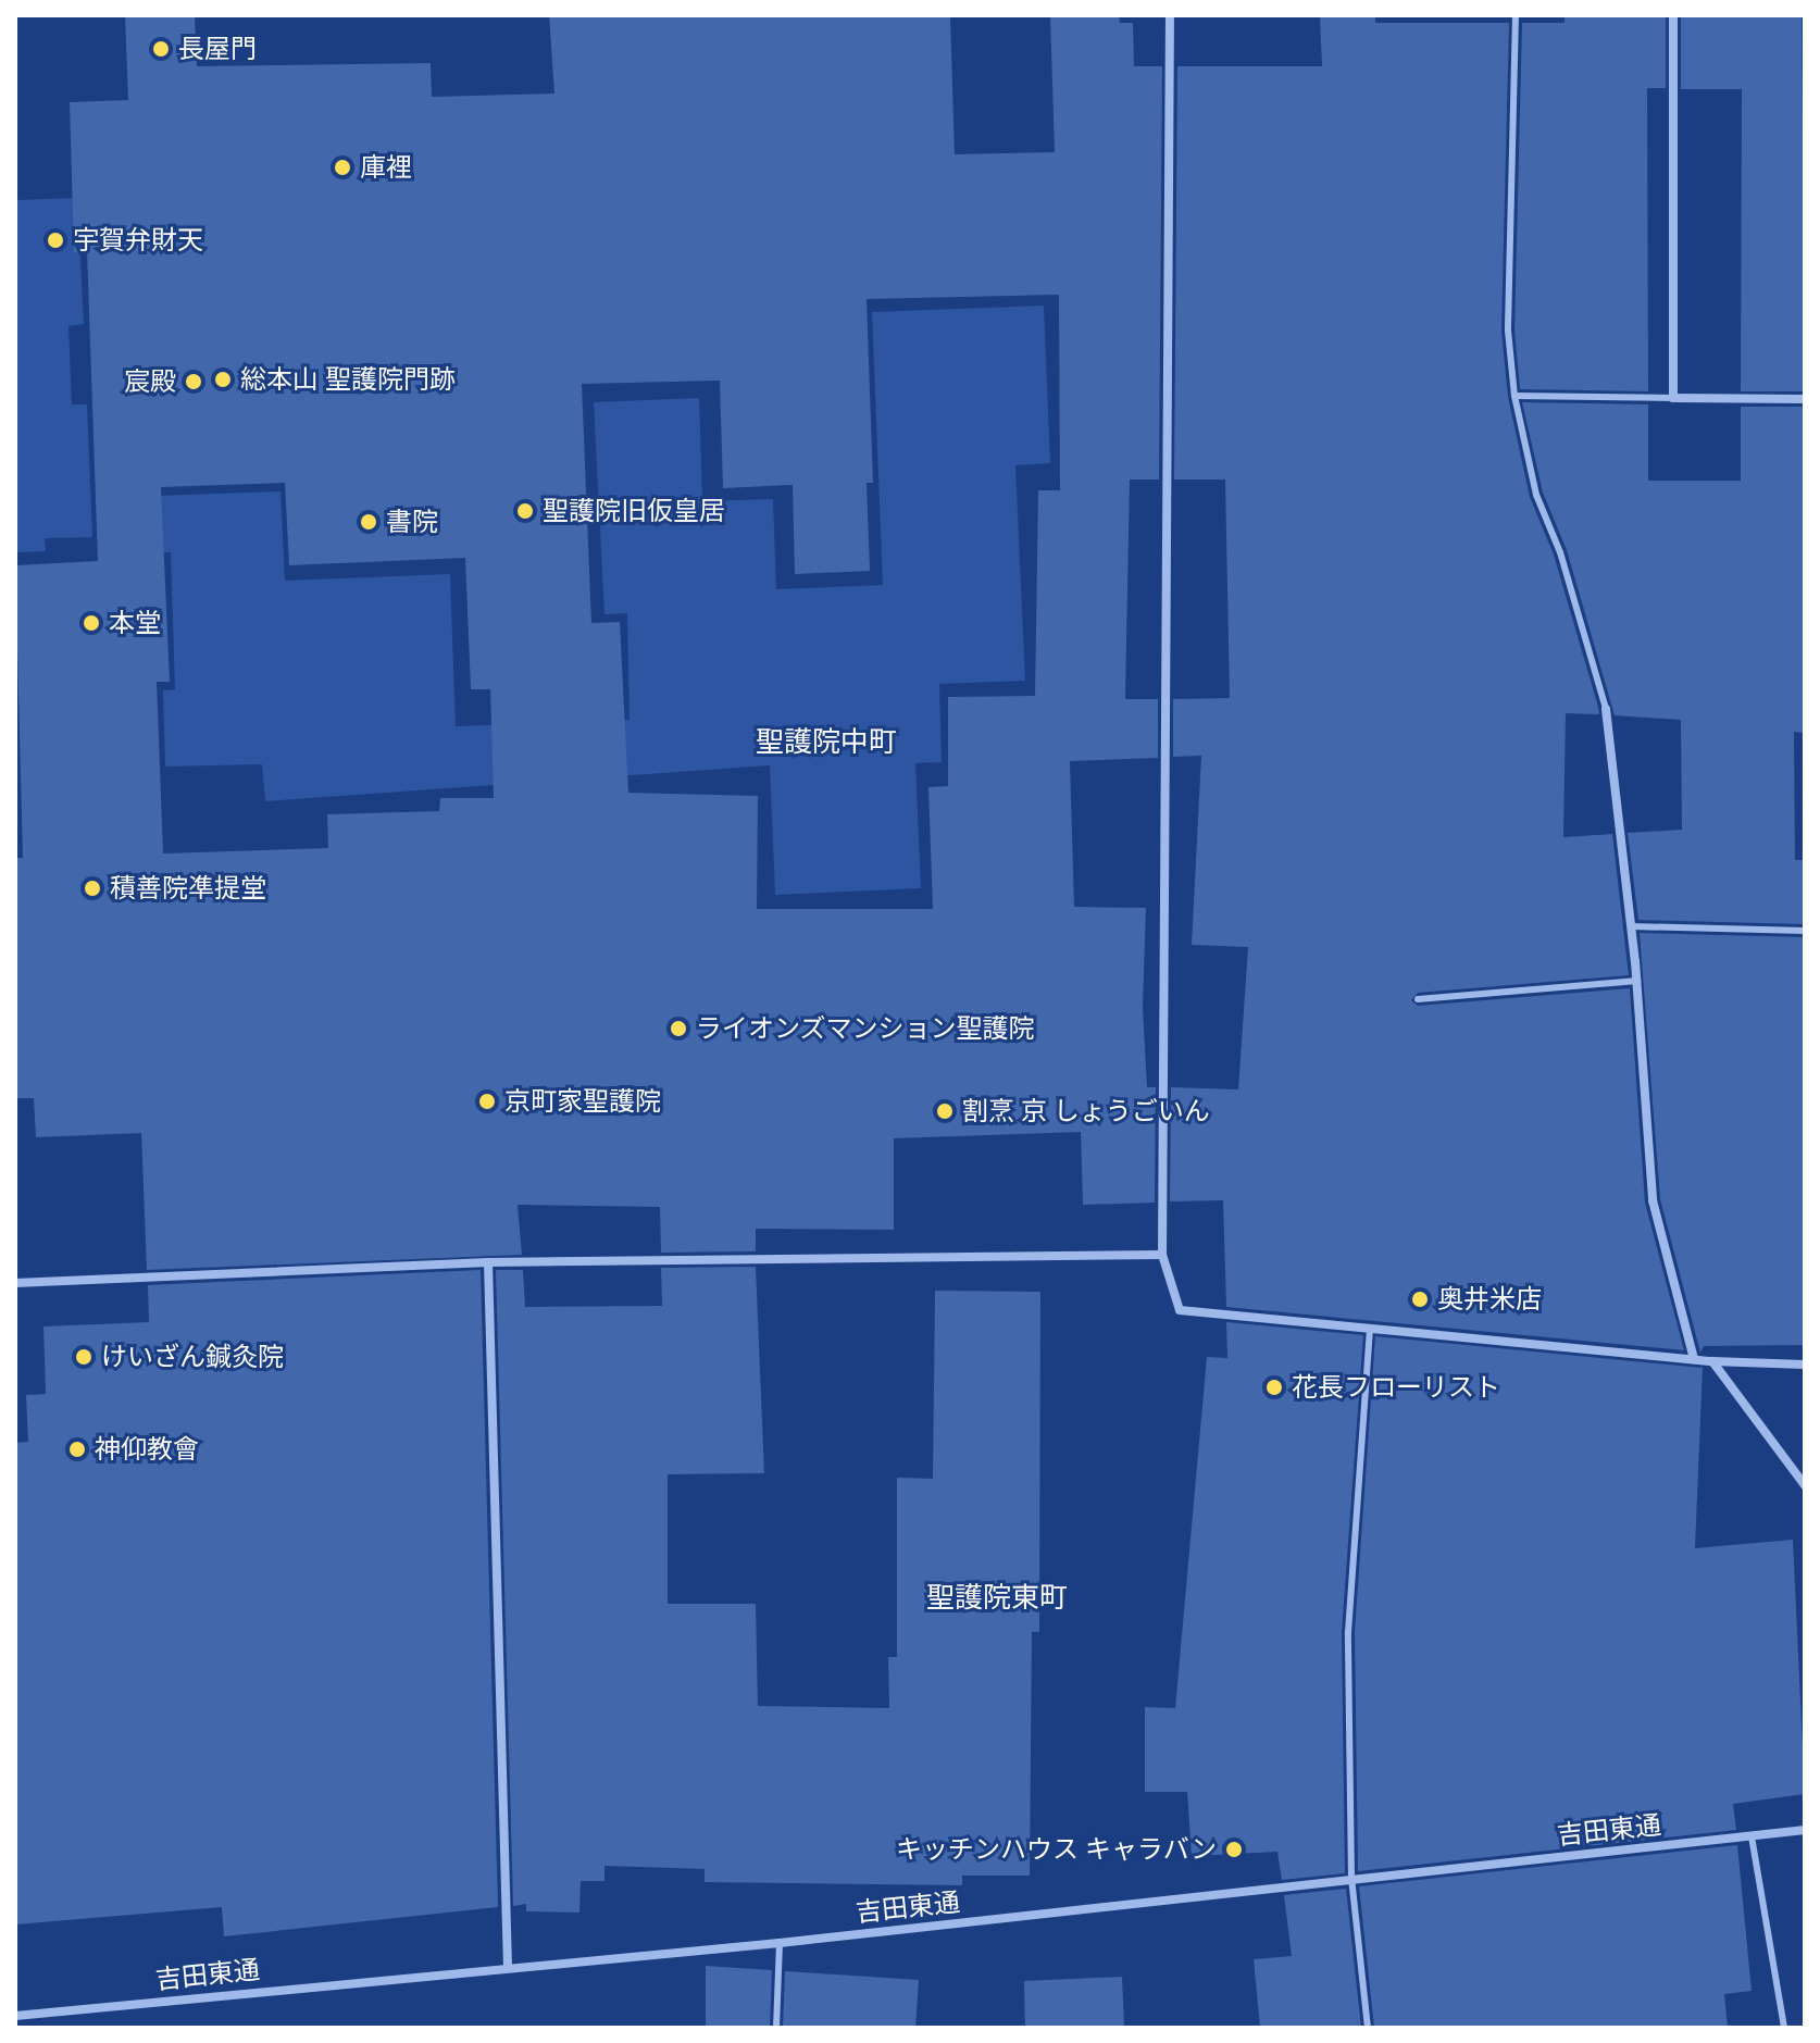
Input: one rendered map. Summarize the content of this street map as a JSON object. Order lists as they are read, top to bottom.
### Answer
{
  "streets": {
    "street": ["吉田東通"]
  },
  "districts": ["聖護院中町", "聖護院東町"],
  "places": [
    "長屋門",
    "庫裡",
    "宇賀弁財天",
    "総本山 聖護院門跡",
    "宸殿",
    "聖護院旧仮皇居",
    "書院",
    "本堂",
    "積善院凖提堂",
    "ライオンズマンション聖護院",
    "京町家聖護院",
    "割烹 京 しょうごいん",
    "奥井米店",
    "けいざん鍼灸院",
    "花長フローリスト",
    "神仰教會",
    "キッチンハウス キャラバン"
  ]
}
